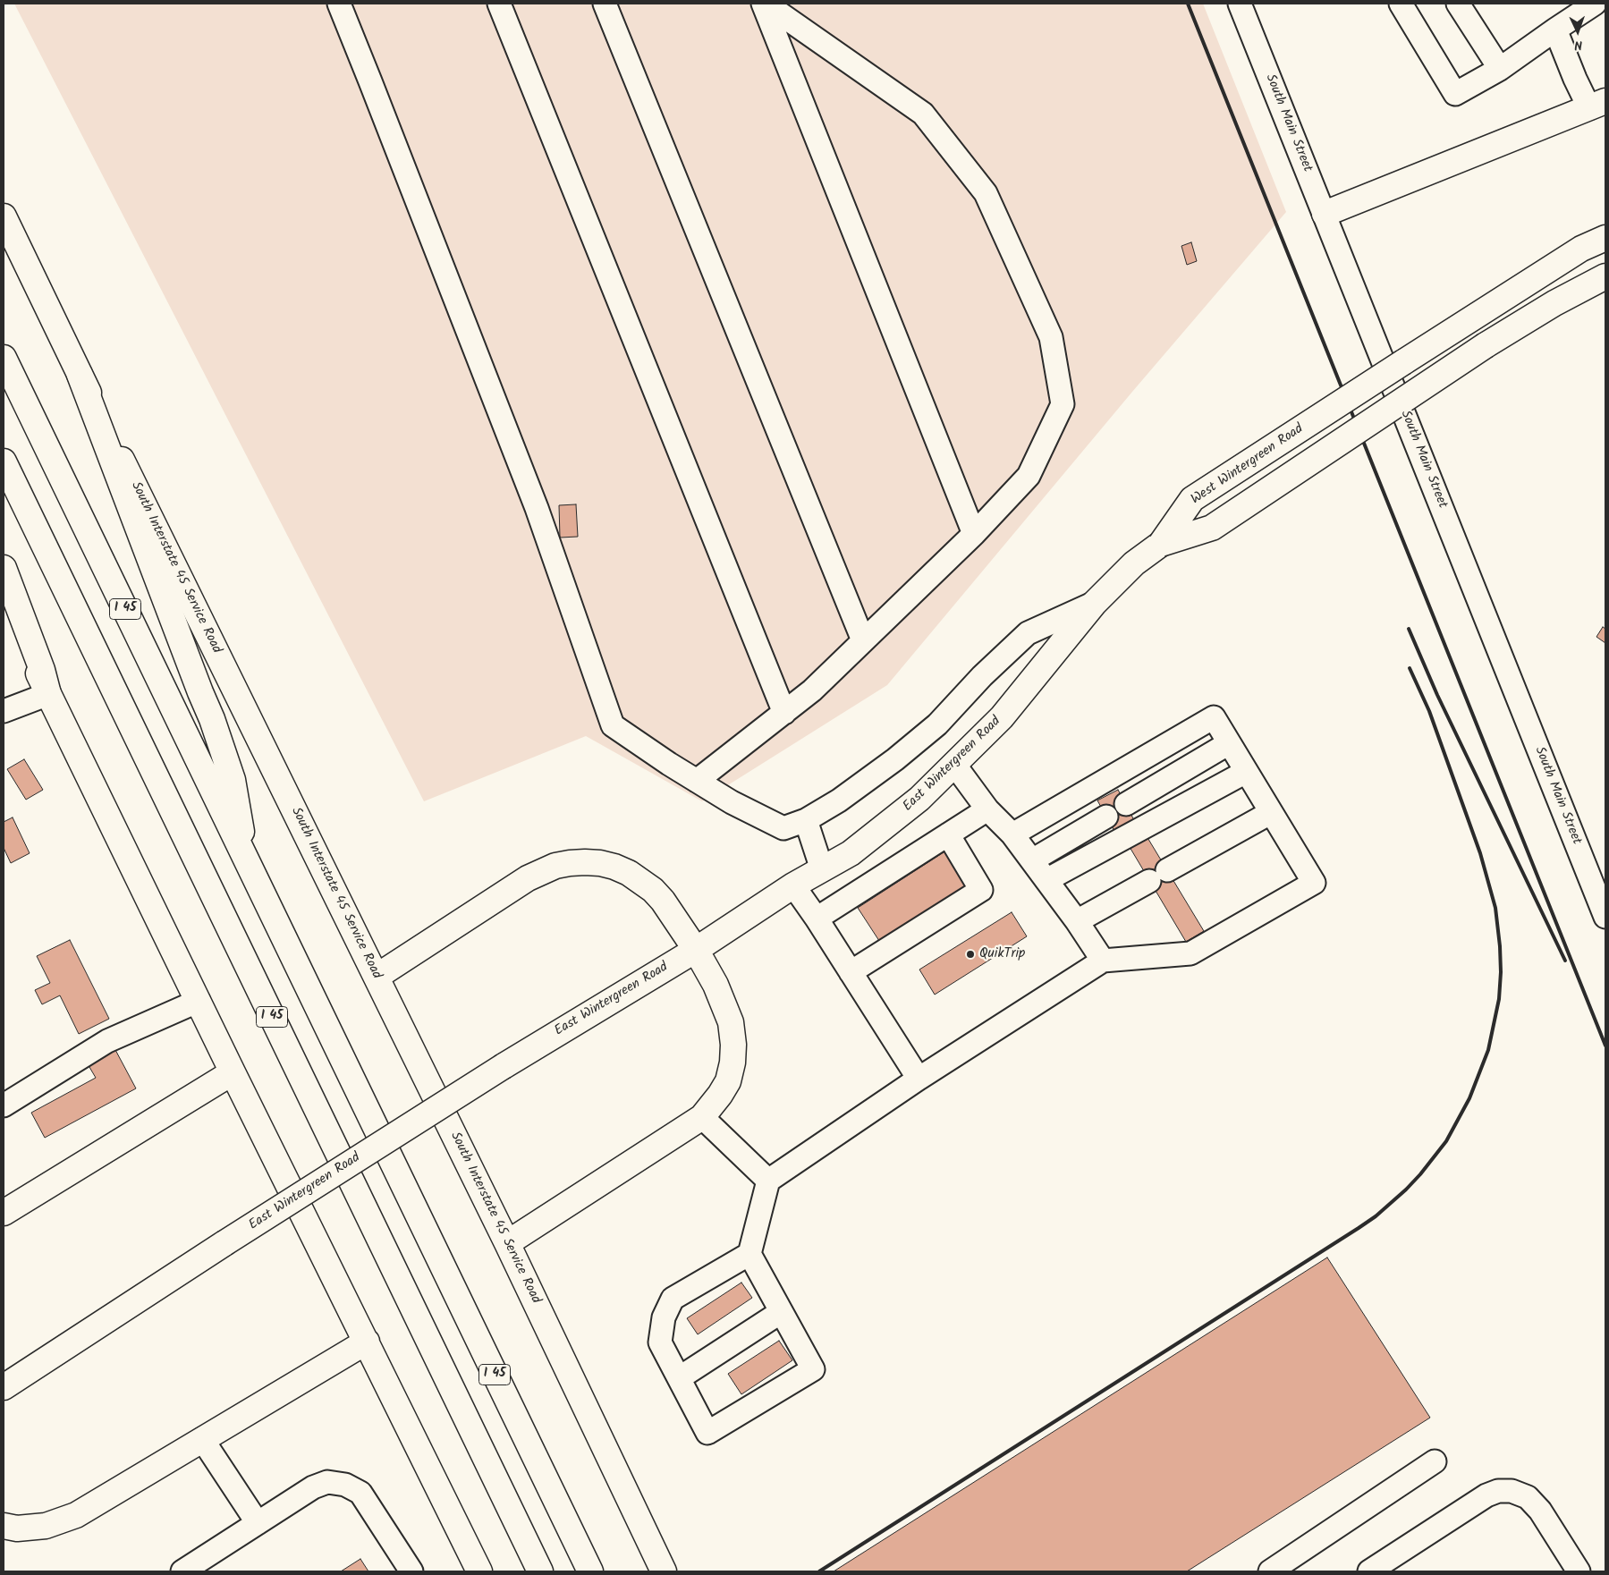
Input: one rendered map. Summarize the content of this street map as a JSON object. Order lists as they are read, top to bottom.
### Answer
{
  "streets": {
    "main road": [
      "West Wintergreen Road",
      "South Interstate 45 Service Road",
      "I 45",
      "East Wintergreen Road"
    ],
    "street": ["South Main Street"]
  },
  "crossings": [
    ["West Wintergreen Road", "East Wintergreen Road"]
  ],
  "places": ["QuikTrip"],
  "north": "bottom"
}
